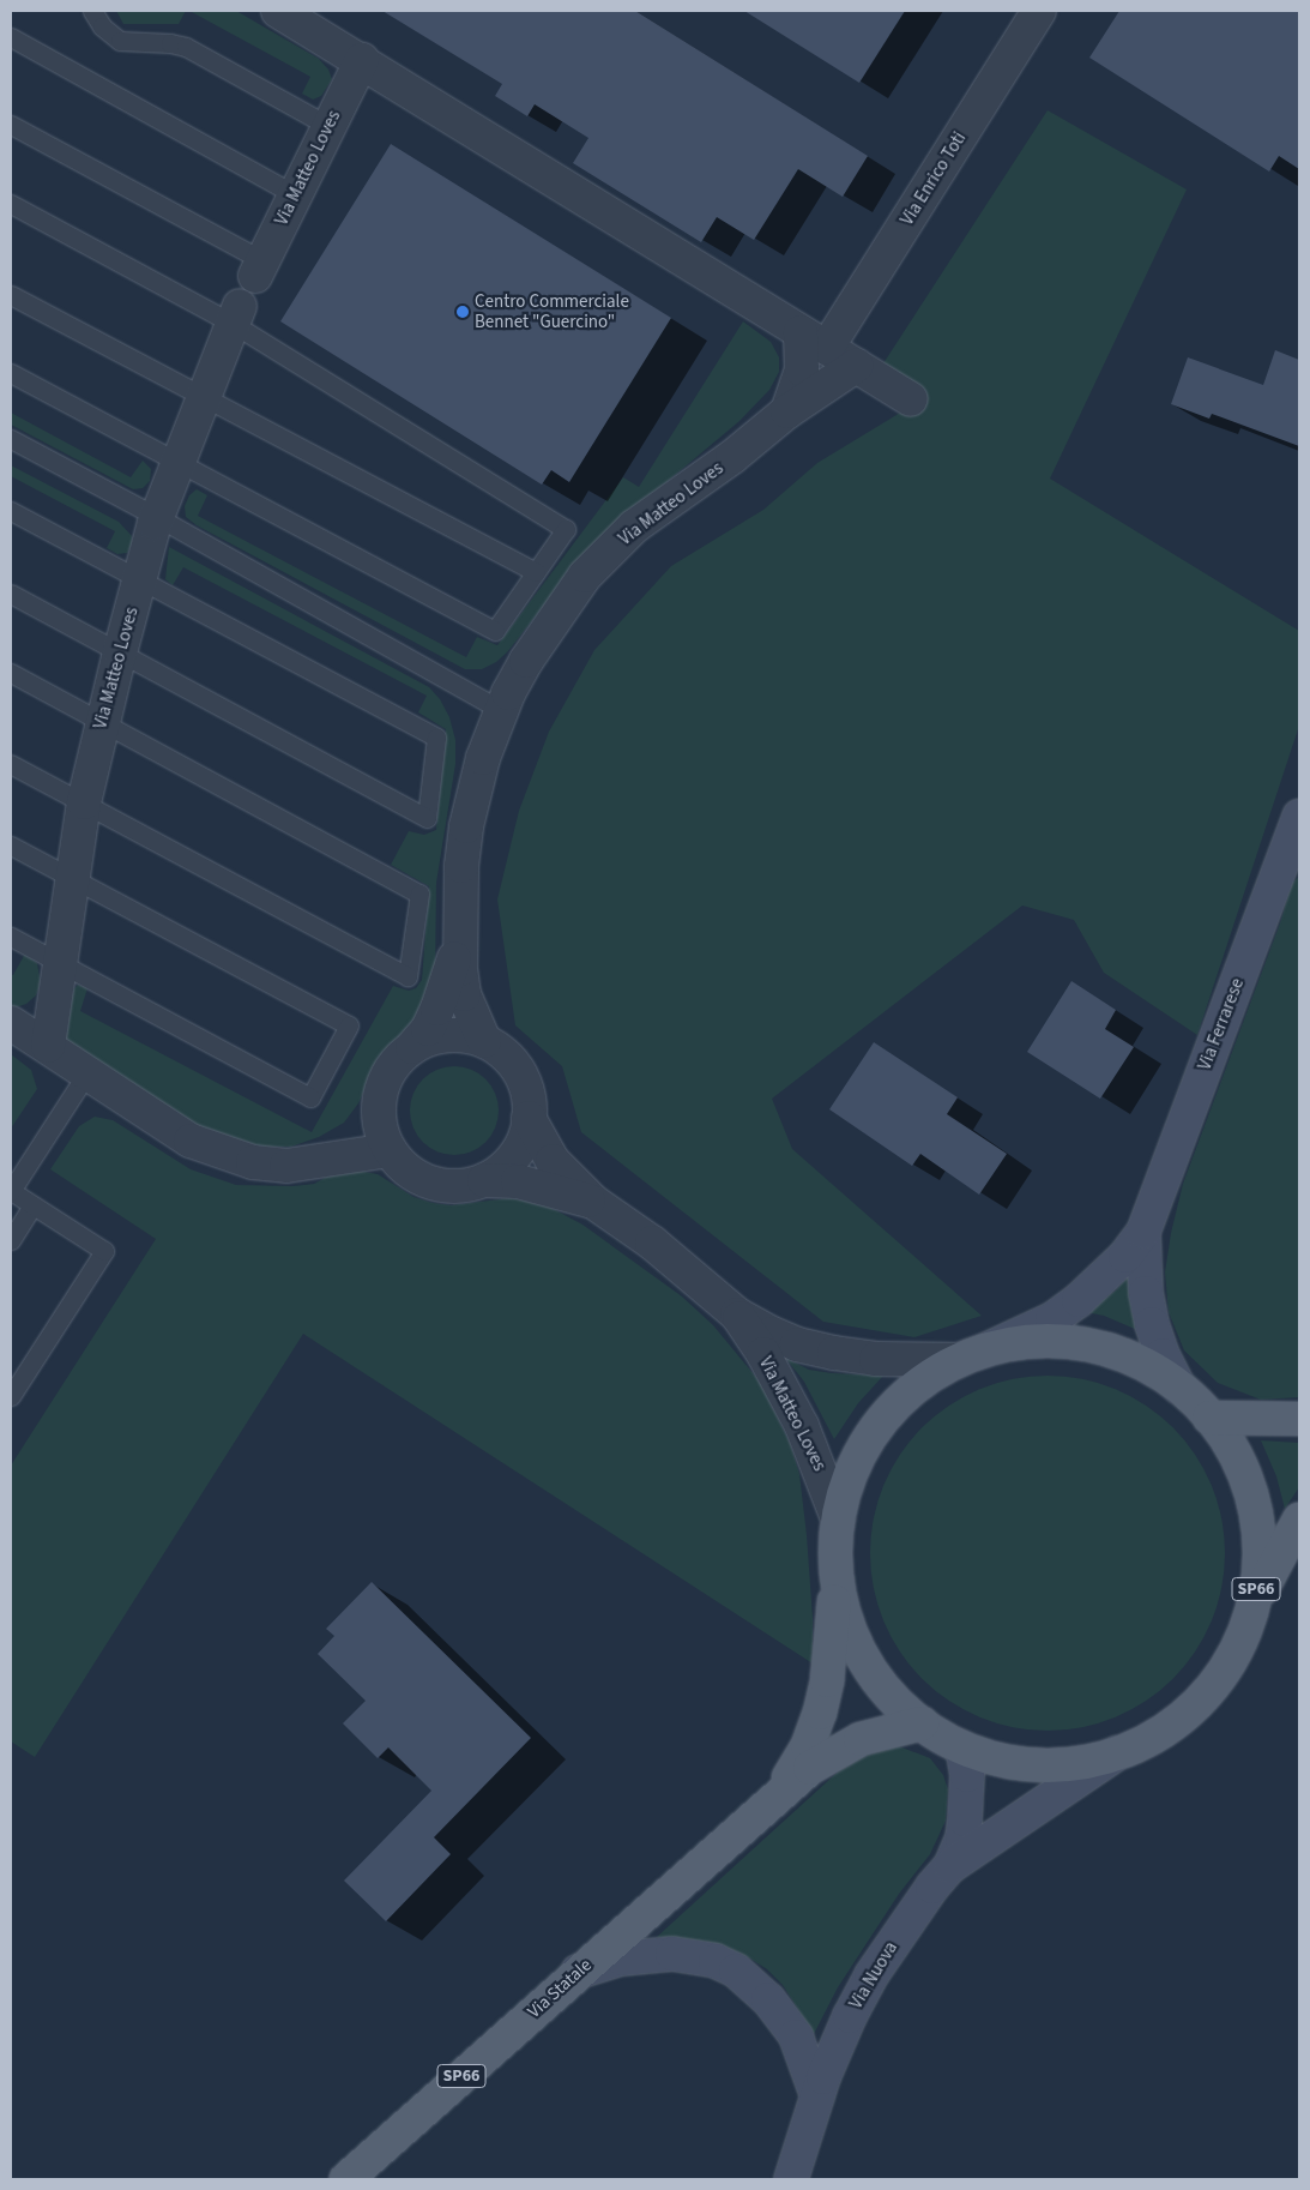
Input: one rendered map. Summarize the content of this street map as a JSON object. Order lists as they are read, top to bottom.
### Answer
{
  "streets": {
    "main road": [
      "Via Ferrarese",
      "SP66",
      "Via Nuova",
      "Via Statale"
    ],
    "street": ["Via Matteo Loves", "Via Enrico Toti"]
  },
  "crossings": [
    ["Via Matteo Loves", "Via Ferrarese"],
    ["Via Matteo Loves", "SP66"],
    ["Via Ferrarese", "SP66"],
    ["SP66", "Via Nuova"],
    ["SP66", "Via Statale"]
  ],
  "places": ["Centro Commerciale Bennet \"Guercino\""]
}
